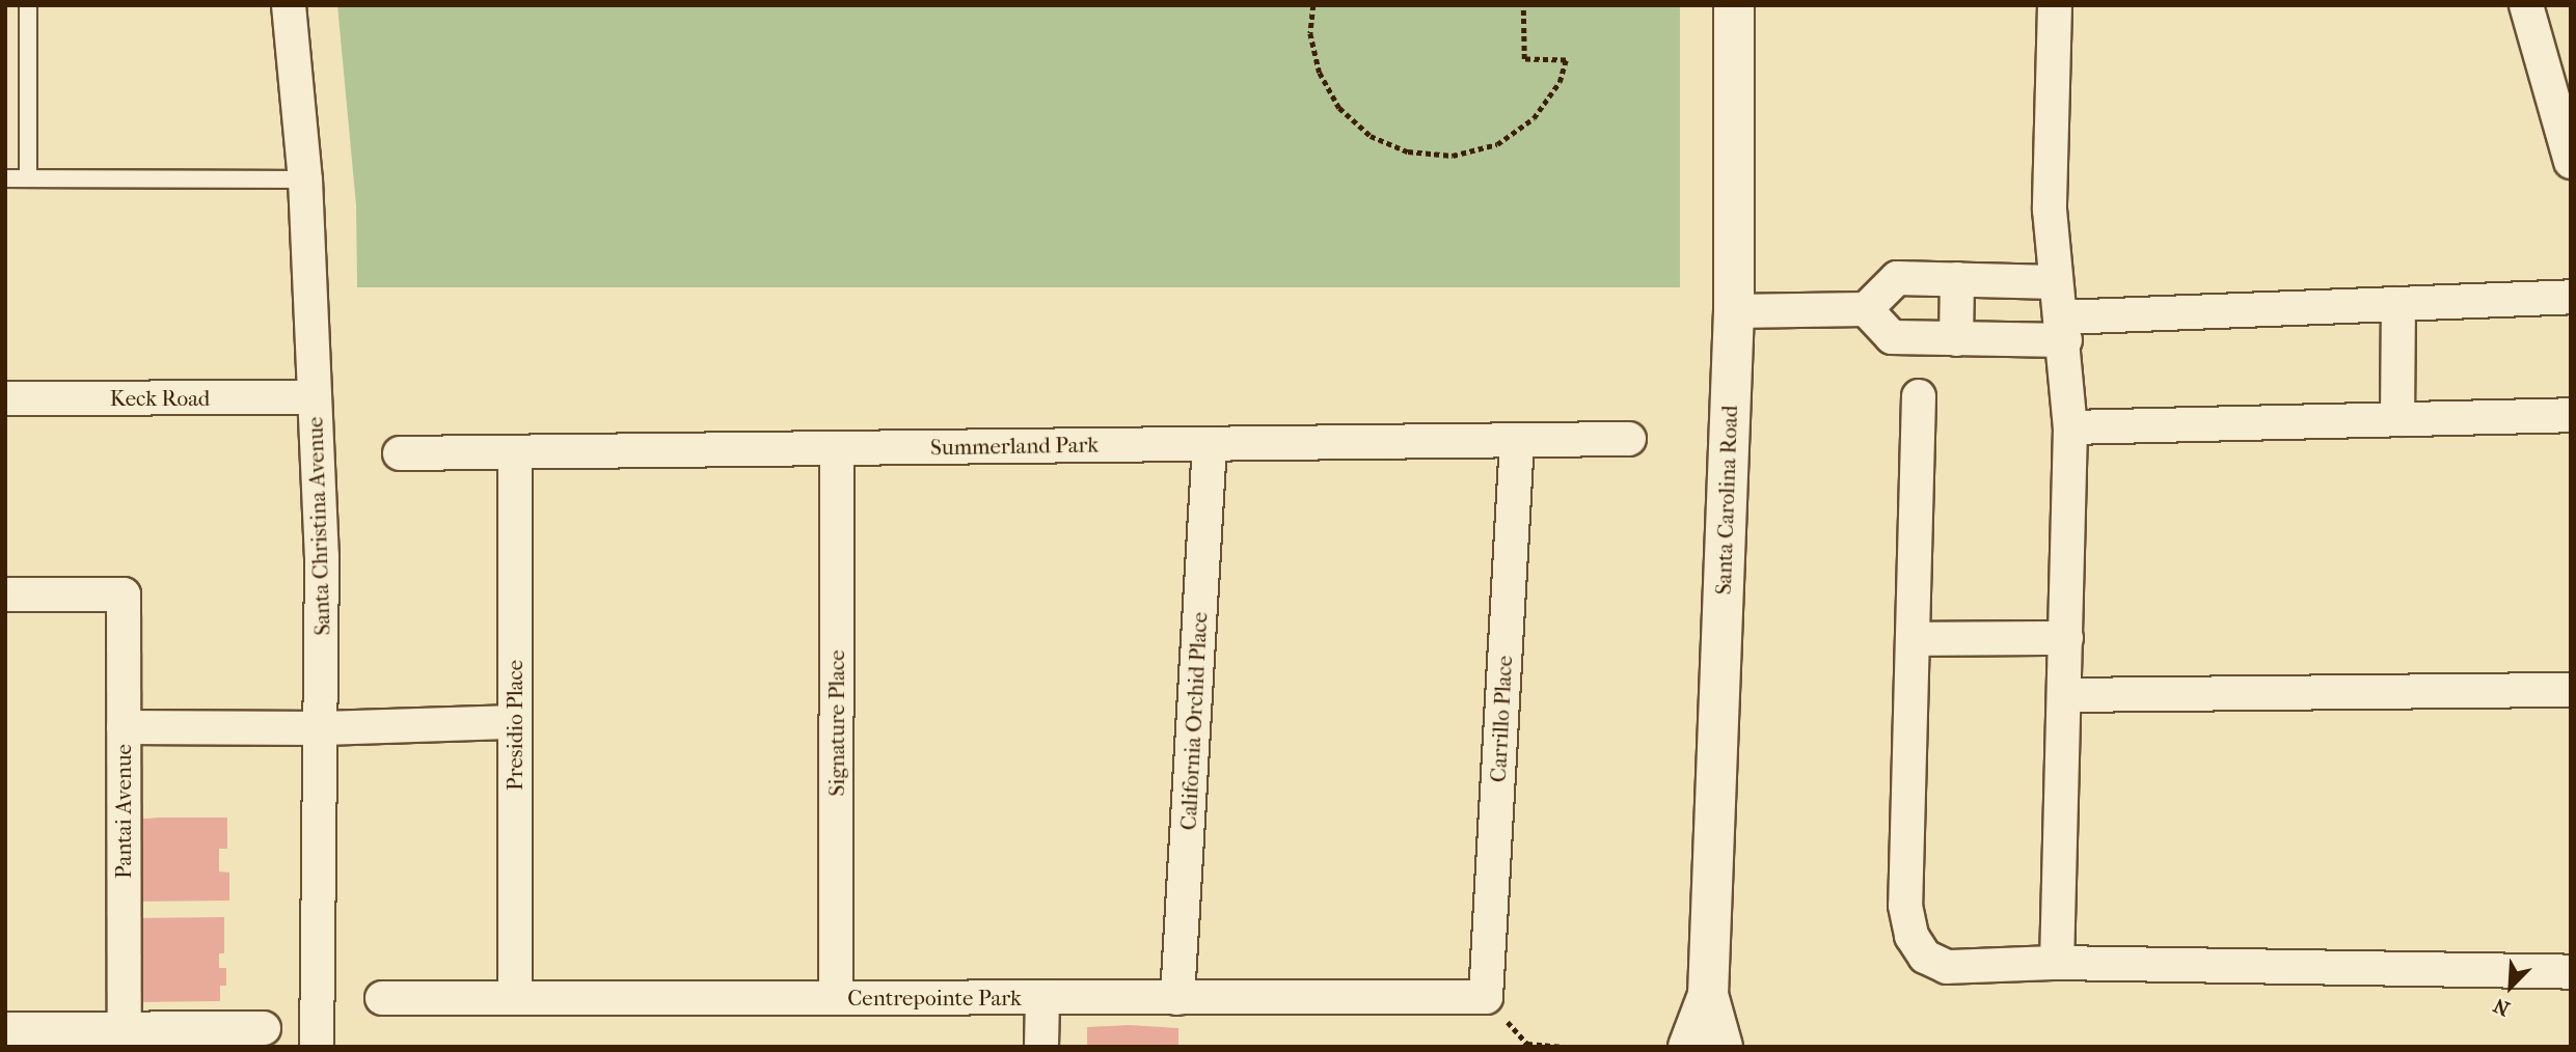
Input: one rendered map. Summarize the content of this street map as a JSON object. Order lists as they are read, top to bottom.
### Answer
{
  "streets": {
    "street": [
      "Keck Road",
      "Summerland Park",
      "Santa Carolina Road",
      "Santa Christina Avenue",
      "Carrillo Place",
      "California Orchid Place",
      "Signature Place",
      "Presidio Place",
      "Pantai Avenue",
      "Centrepointe Park"
    ]
  },
  "crossings": [
    ["Keck Road", "Santa Christina Avenue"],
    ["Summerland Park", "Carrillo Place"],
    ["Summerland Park", "California Orchid Place"],
    ["Summerland Park", "Signature Place"],
    ["Summerland Park", "Presidio Place"],
    ["Carrillo Place", "Centrepointe Park"],
    ["California Orchid Place", "Centrepointe Park"],
    ["Signature Place", "Centrepointe Park"],
    ["Presidio Place", "Centrepointe Park"]
  ],
  "north": "bottom left"
}
